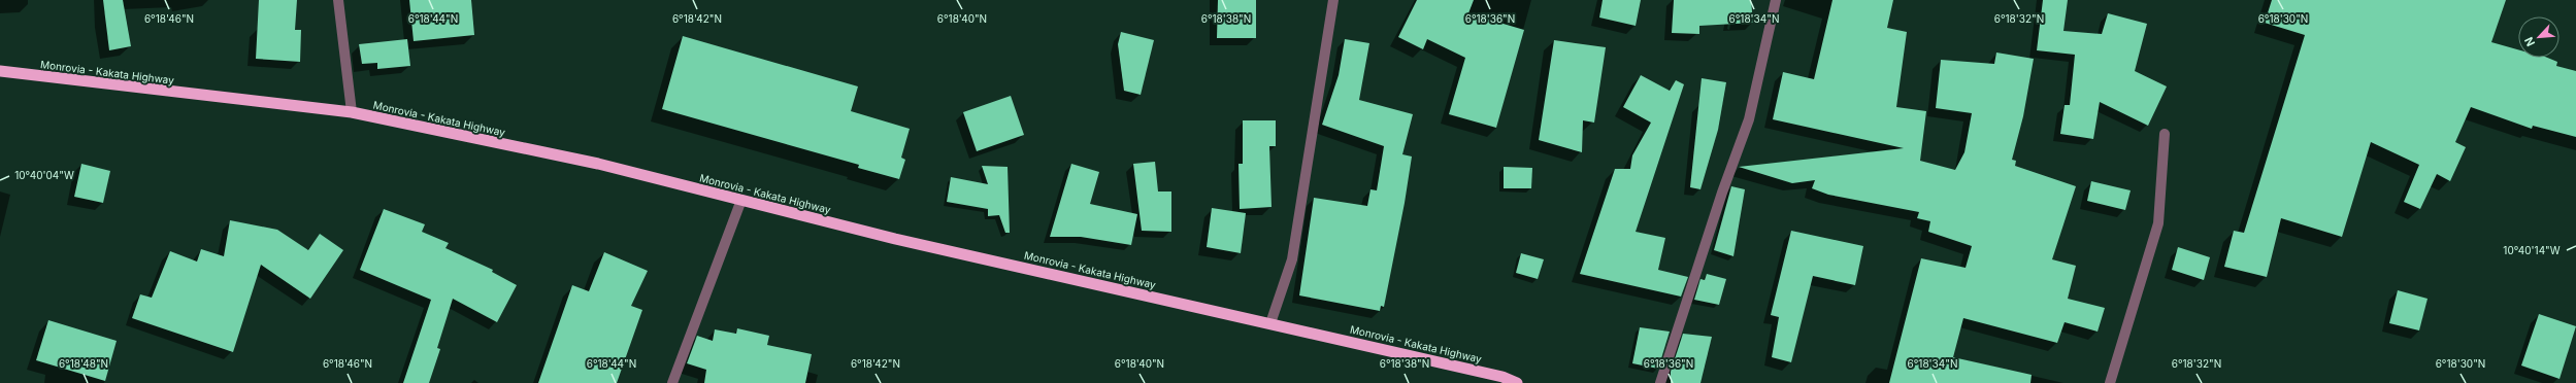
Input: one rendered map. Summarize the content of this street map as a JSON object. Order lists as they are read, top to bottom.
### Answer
{
  "streets": {
    "highway": ["Monrovia - Kakata Highway"]
  },
  "north": "bottom left",
  "coordinates": [
    "6°18'40\"N",
    "6°18'46\"N",
    "6°18'44\"N",
    "6°18'42\"N",
    "6°18'38\"N",
    "6°18'36\"N",
    "6°18'34\"N",
    "6°18'32\"N",
    "6°18'30\"N",
    "10°40'04\"W",
    "10°40'14\"W",
    "6°18'48\"N"
  ]
}
